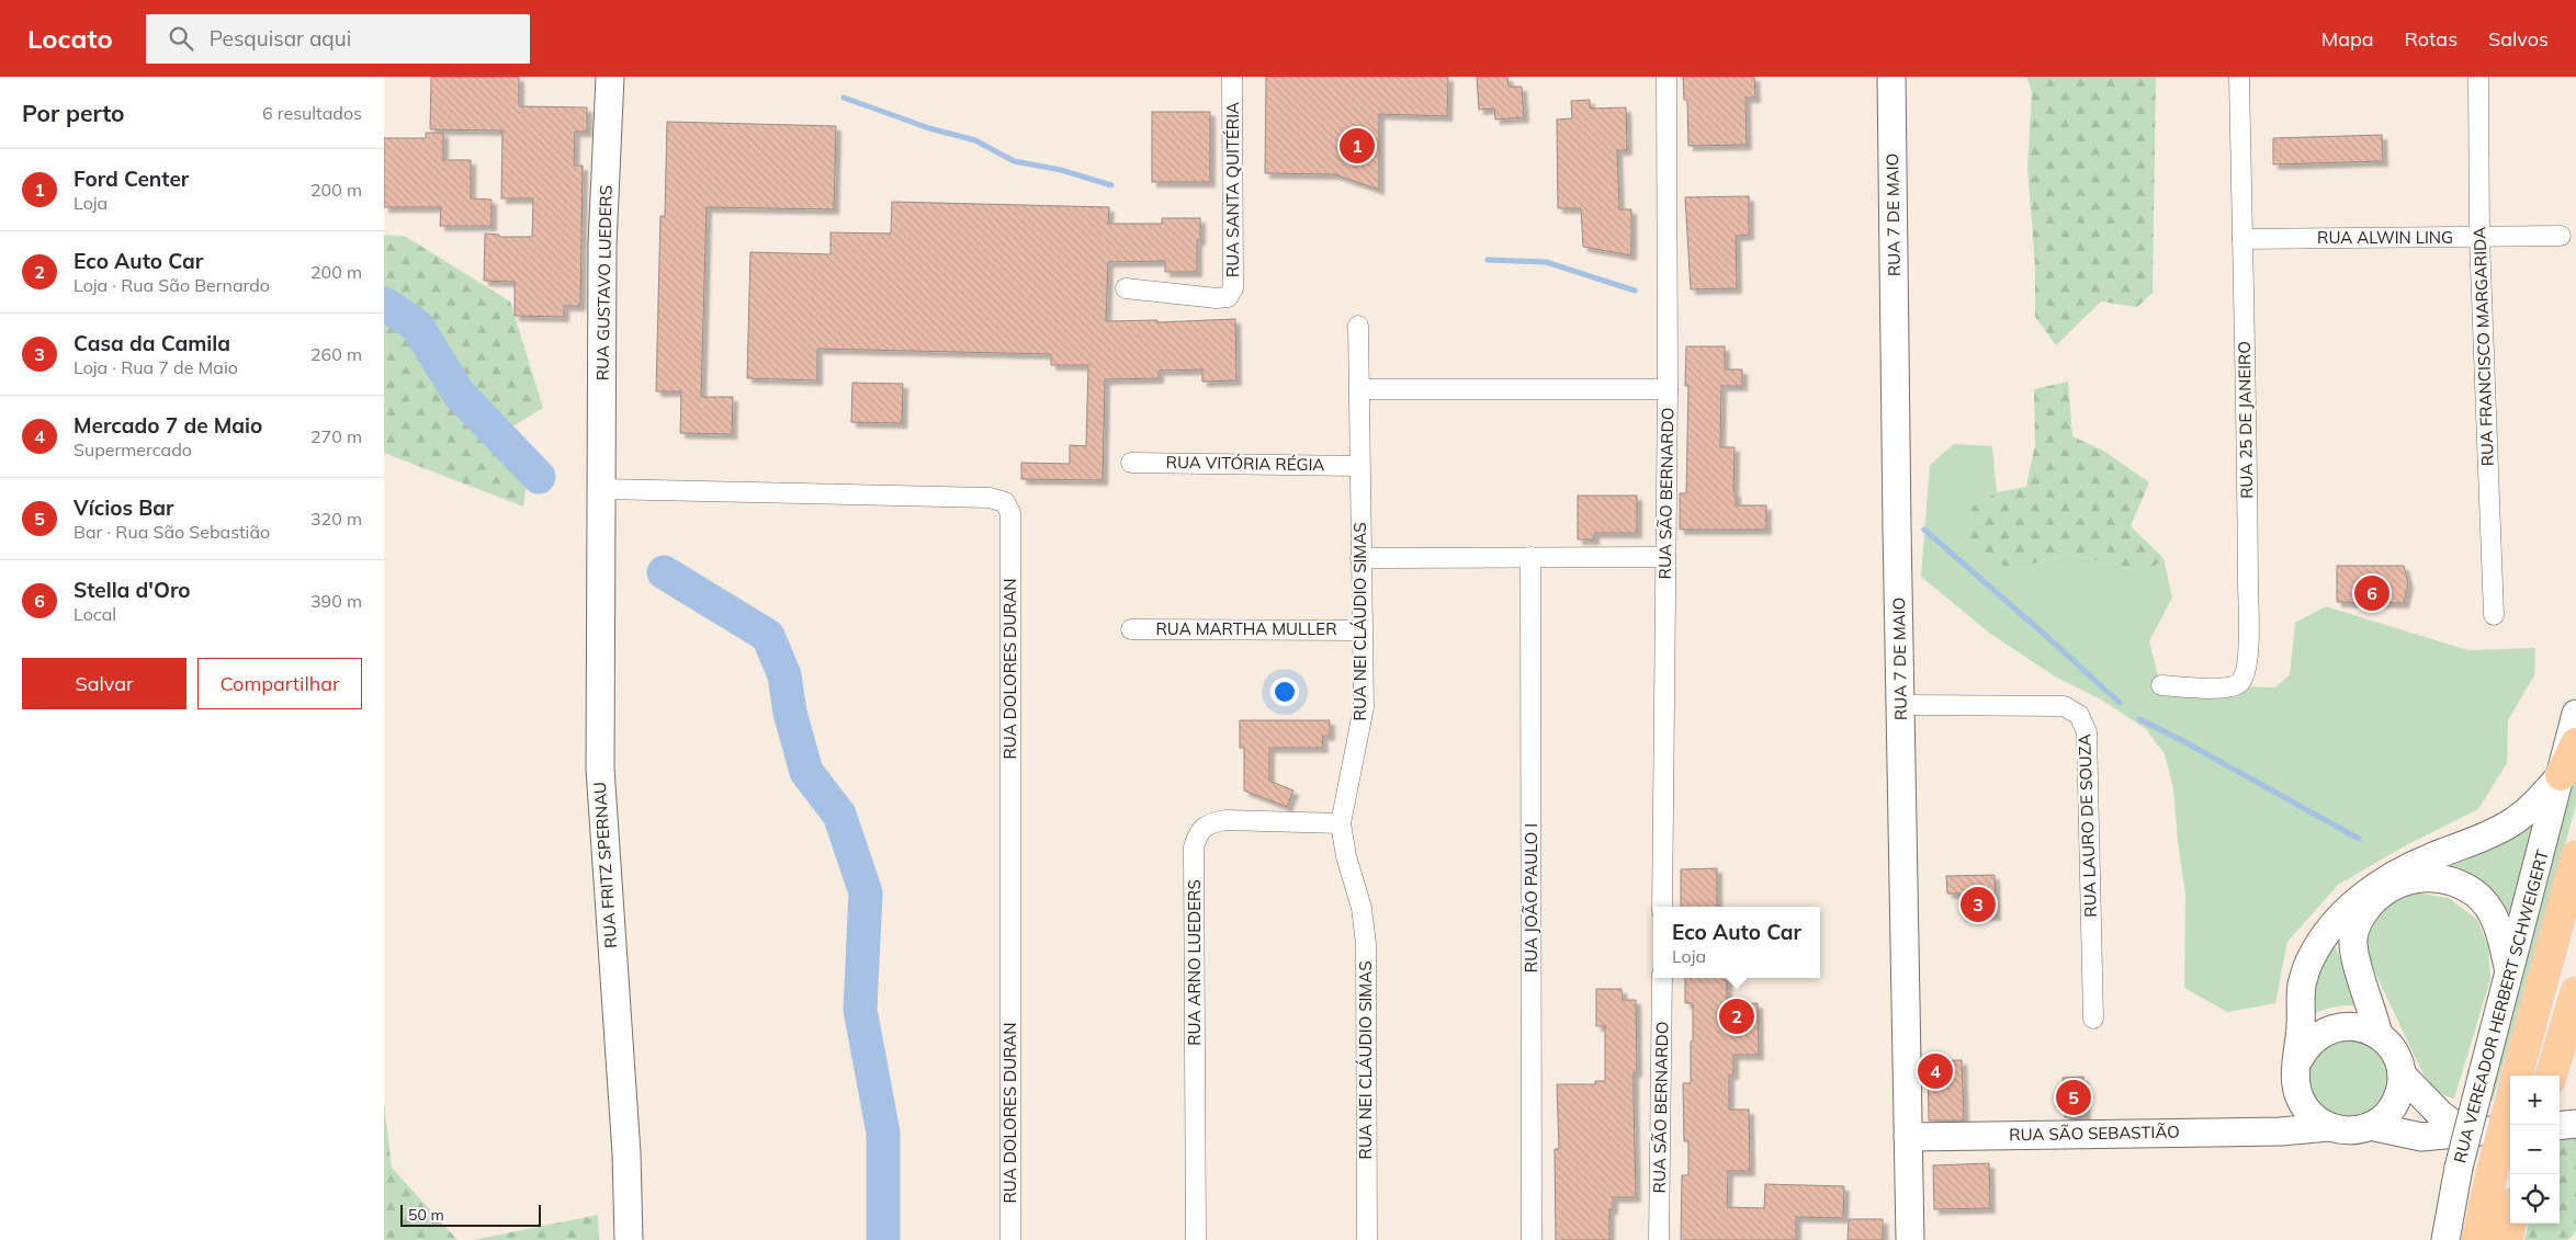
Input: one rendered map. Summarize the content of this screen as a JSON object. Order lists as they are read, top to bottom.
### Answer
{
  "streets": {
    "street": [
      "RUA SANTA QUITÉRIA",
      "RUA 7 DE MAIO",
      "RUA ALWIN LING",
      "RUA GUSTAVO LUEDERS",
      "RUA FRANCISCO MARGARIDA",
      "RUA 25 DE JANEIRO",
      "RUA VITÓRIA RÉGIA",
      "RUA SÃO BERNARDO",
      "RUA NEI CLÁUDIO SIMAS",
      "RUA MARTHA MULLER",
      "RUA DOLORES DURAN",
      "RUA LAURO DE SOUZA",
      "RUA FRITZ SPERNAU",
      "RUA JOÃO PAULO I",
      "RUA ARNO LUEDERS",
      "RUA VEREADOR HERBERT SCHWEIGERT",
      "RUA SÃO SEBASTIÃO"
    ]
  },
  "crossings": [
    ["RUA 7 DE MAIO", "RUA LAURO DE SOUZA"],
    ["RUA 7 DE MAIO", "RUA SÃO SEBASTIÃO"],
    ["RUA ALWIN LING", "RUA FRANCISCO MARGARIDA"],
    ["RUA ALWIN LING", "RUA 25 DE JANEIRO"],
    ["RUA GUSTAVO LUEDERS", "RUA DOLORES DURAN"],
    ["RUA GUSTAVO LUEDERS", "RUA FRITZ SPERNAU"],
    ["RUA VITÓRIA RÉGIA", "RUA NEI CLÁUDIO SIMAS"],
    ["RUA NEI CLÁUDIO SIMAS", "RUA MARTHA MULLER"],
    ["RUA NEI CLÁUDIO SIMAS", "RUA ARNO LUEDERS"],
    ["RUA DOLORES DURAN", "RUA FRITZ SPERNAU"]
  ],
  "scale_bar": "50 m",
  "page": {
    "header": "Locato",
    "search": "Pesquisar aqui",
    "nav": ["Mapa", "Rotas", "Salvos"],
    "heading": ["Por perto", "6 resultados"],
    "pins": [
      "1",
      "6",
      "3",
      "2",
      "4",
      "5"
    ],
    "list": [
      {
        "mark": "1",
        "name": "Ford Center",
        "note": "Loja",
        "value": "200 m"
      },
      {
        "mark": "2",
        "name": "Eco Auto Car",
        "note": "Loja · Rua São Bernardo",
        "value": "200 m"
      },
      {
        "mark": "3",
        "name": "Casa da Camila",
        "note": "Loja · Rua 7 de Maio",
        "value": "260 m"
      },
      {
        "mark": "4",
        "name": "Mercado 7 de Maio",
        "note": "Supermercado",
        "value": "270 m"
      },
      {
        "mark": "5",
        "name": "Vícios Bar",
        "note": "Bar · Rua São Sebastião",
        "value": "320 m"
      },
      {
        "mark": "6",
        "name": "Stella d'Oro",
        "note": "Local",
        "value": "390 m"
      }
    ],
    "buttons": ["Salvar", "Compartilhar"],
    "popup": ["Eco Auto Car", "Loja"],
    "map_buttons": ["+", "−"],
    "scale": "50 m"
  }
}
